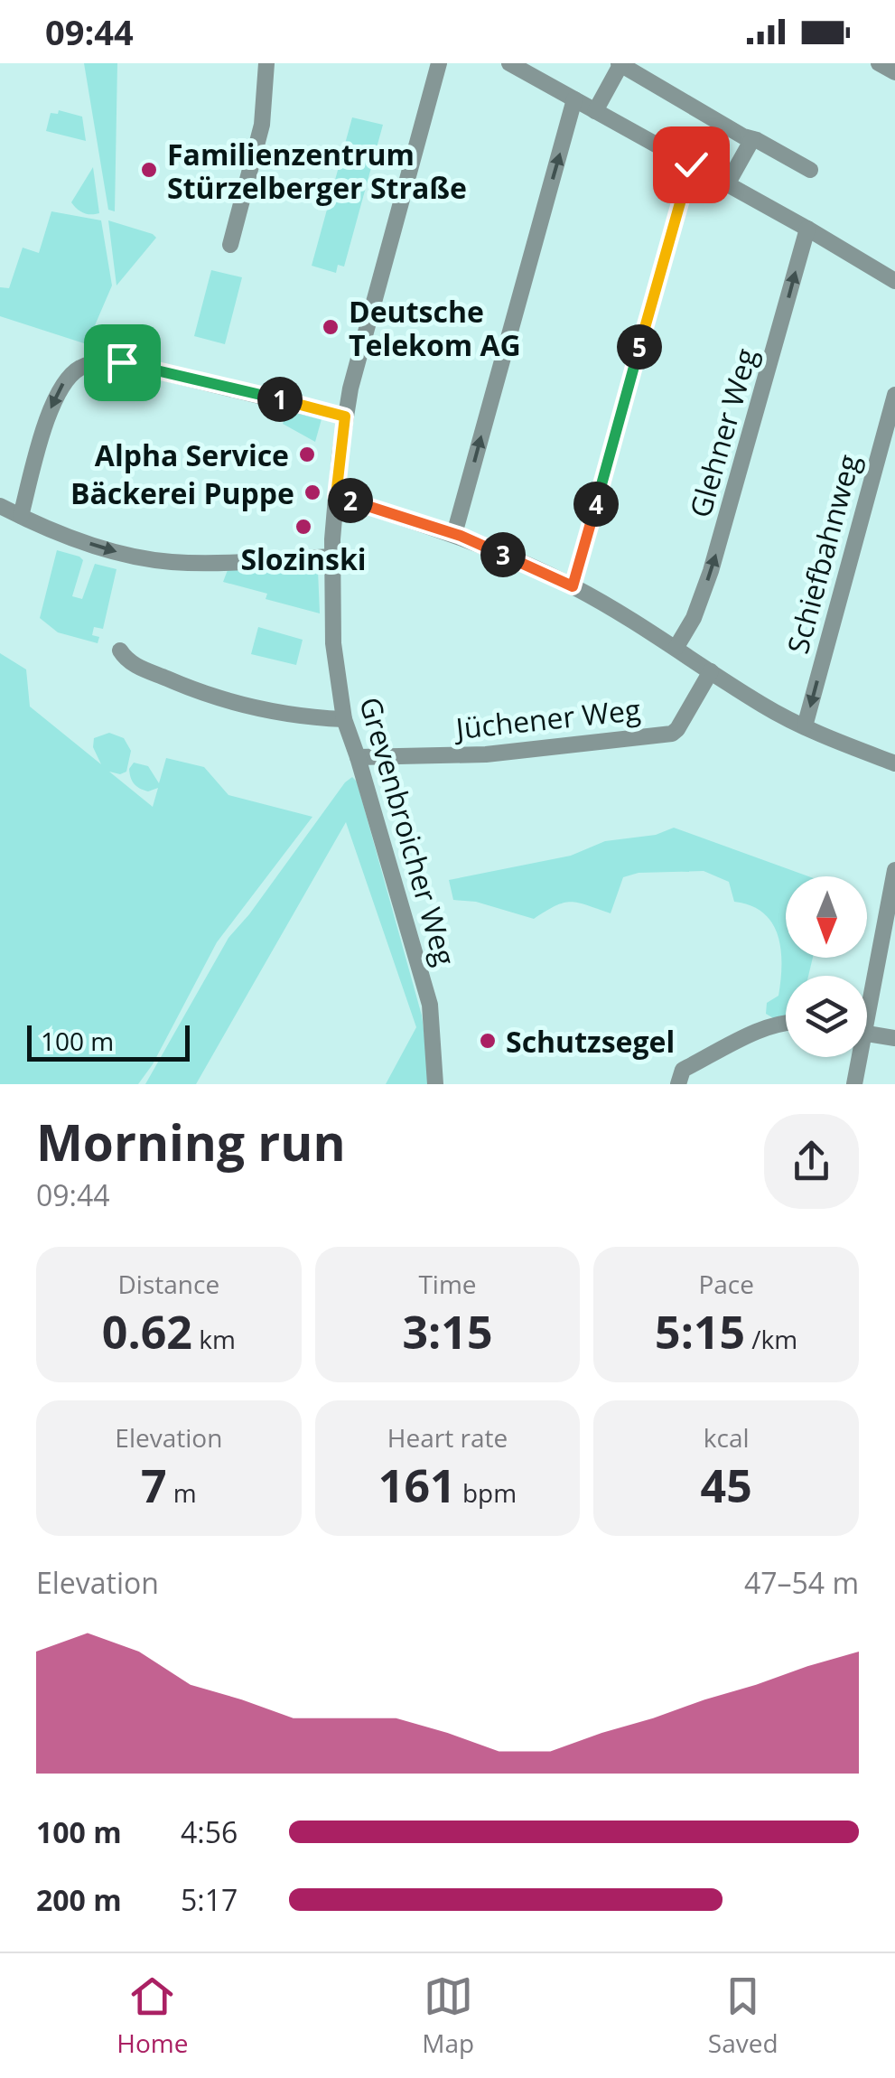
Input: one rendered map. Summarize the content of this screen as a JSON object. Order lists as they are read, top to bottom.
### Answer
{
  "streets": {
    "street": [
      "Glehner Weg",
      "Schiefbahnweg",
      "Jüchener Weg",
      "Grevenbroicher Weg"
    ]
  },
  "crossings": [
    ["Jüchener Weg", "Grevenbroicher Weg"]
  ],
  "one_way": ["Schiefbahnweg"],
  "places": [
    "Familienzentrum Stürzelberger Straße",
    "Deutsche Telekom AG",
    "Alpha Service",
    "Bäckerei Puppe",
    "Slozinski",
    "Schutzsegel"
  ],
  "scale_bar": "100 m",
  "north": "bottom",
  "page": {
    "status": "09:44",
    "pins": [
      "5",
      "1",
      "2",
      "4",
      "3"
    ],
    "scale": "100 m",
    "heading": ["Morning run", "09:44"],
    "stats": [
      ["Distance", "0.62 km"],
      ["Time", "3:15"],
      ["Pace", "5:15 /km"],
      ["Elevation", "7 m"],
      ["Heart rate", "161 bpm"],
      ["kcal", "45"]
    ],
    "chart": ["Elevation", "47–54 m"],
    "list": [
      {
        "name": "100 m",
        "note": "4:56"
      },
      {
        "name": "200 m",
        "note": "5:17"
      }
    ],
    "tabs": ["Home", "Map", "Saved"]
  }
}
